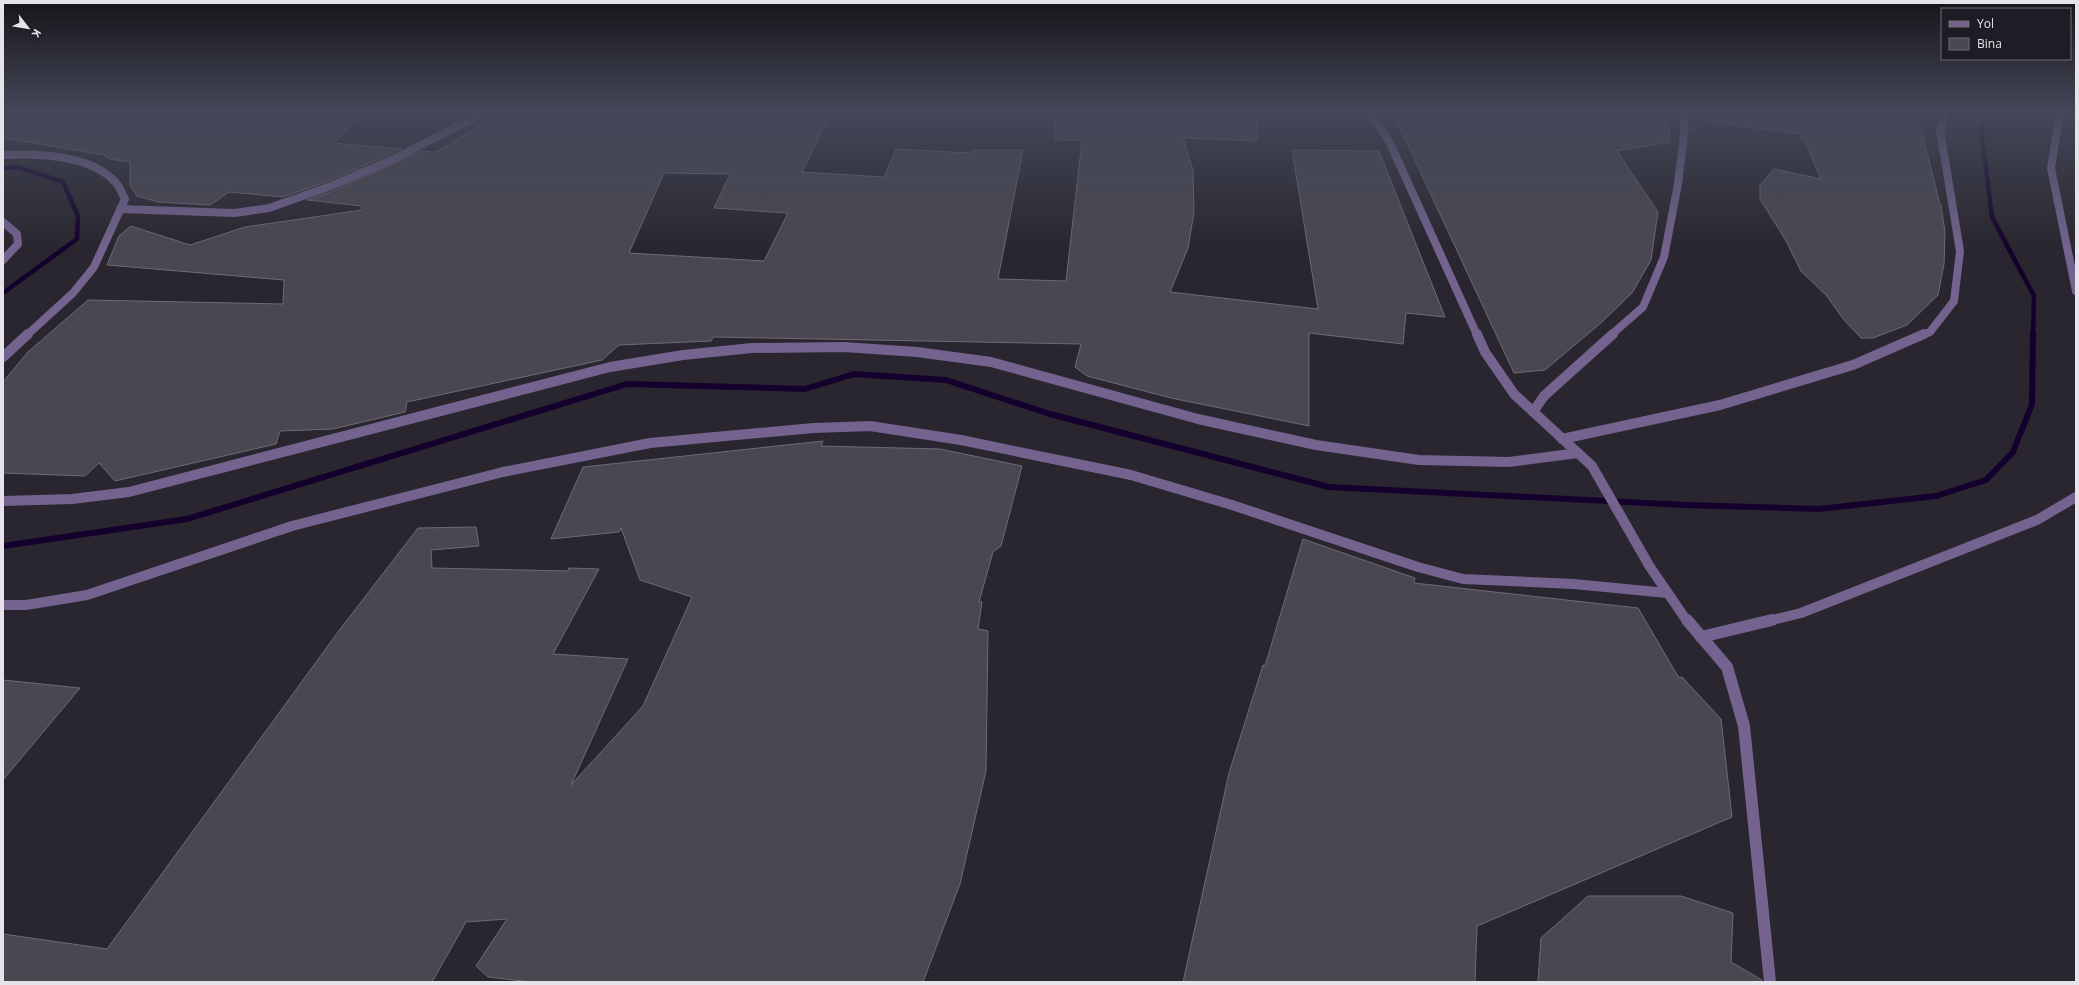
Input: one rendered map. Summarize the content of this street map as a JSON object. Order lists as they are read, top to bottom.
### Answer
{
  "legend": ["Yol", "Bina"],
  "north": "bottom right"
}
